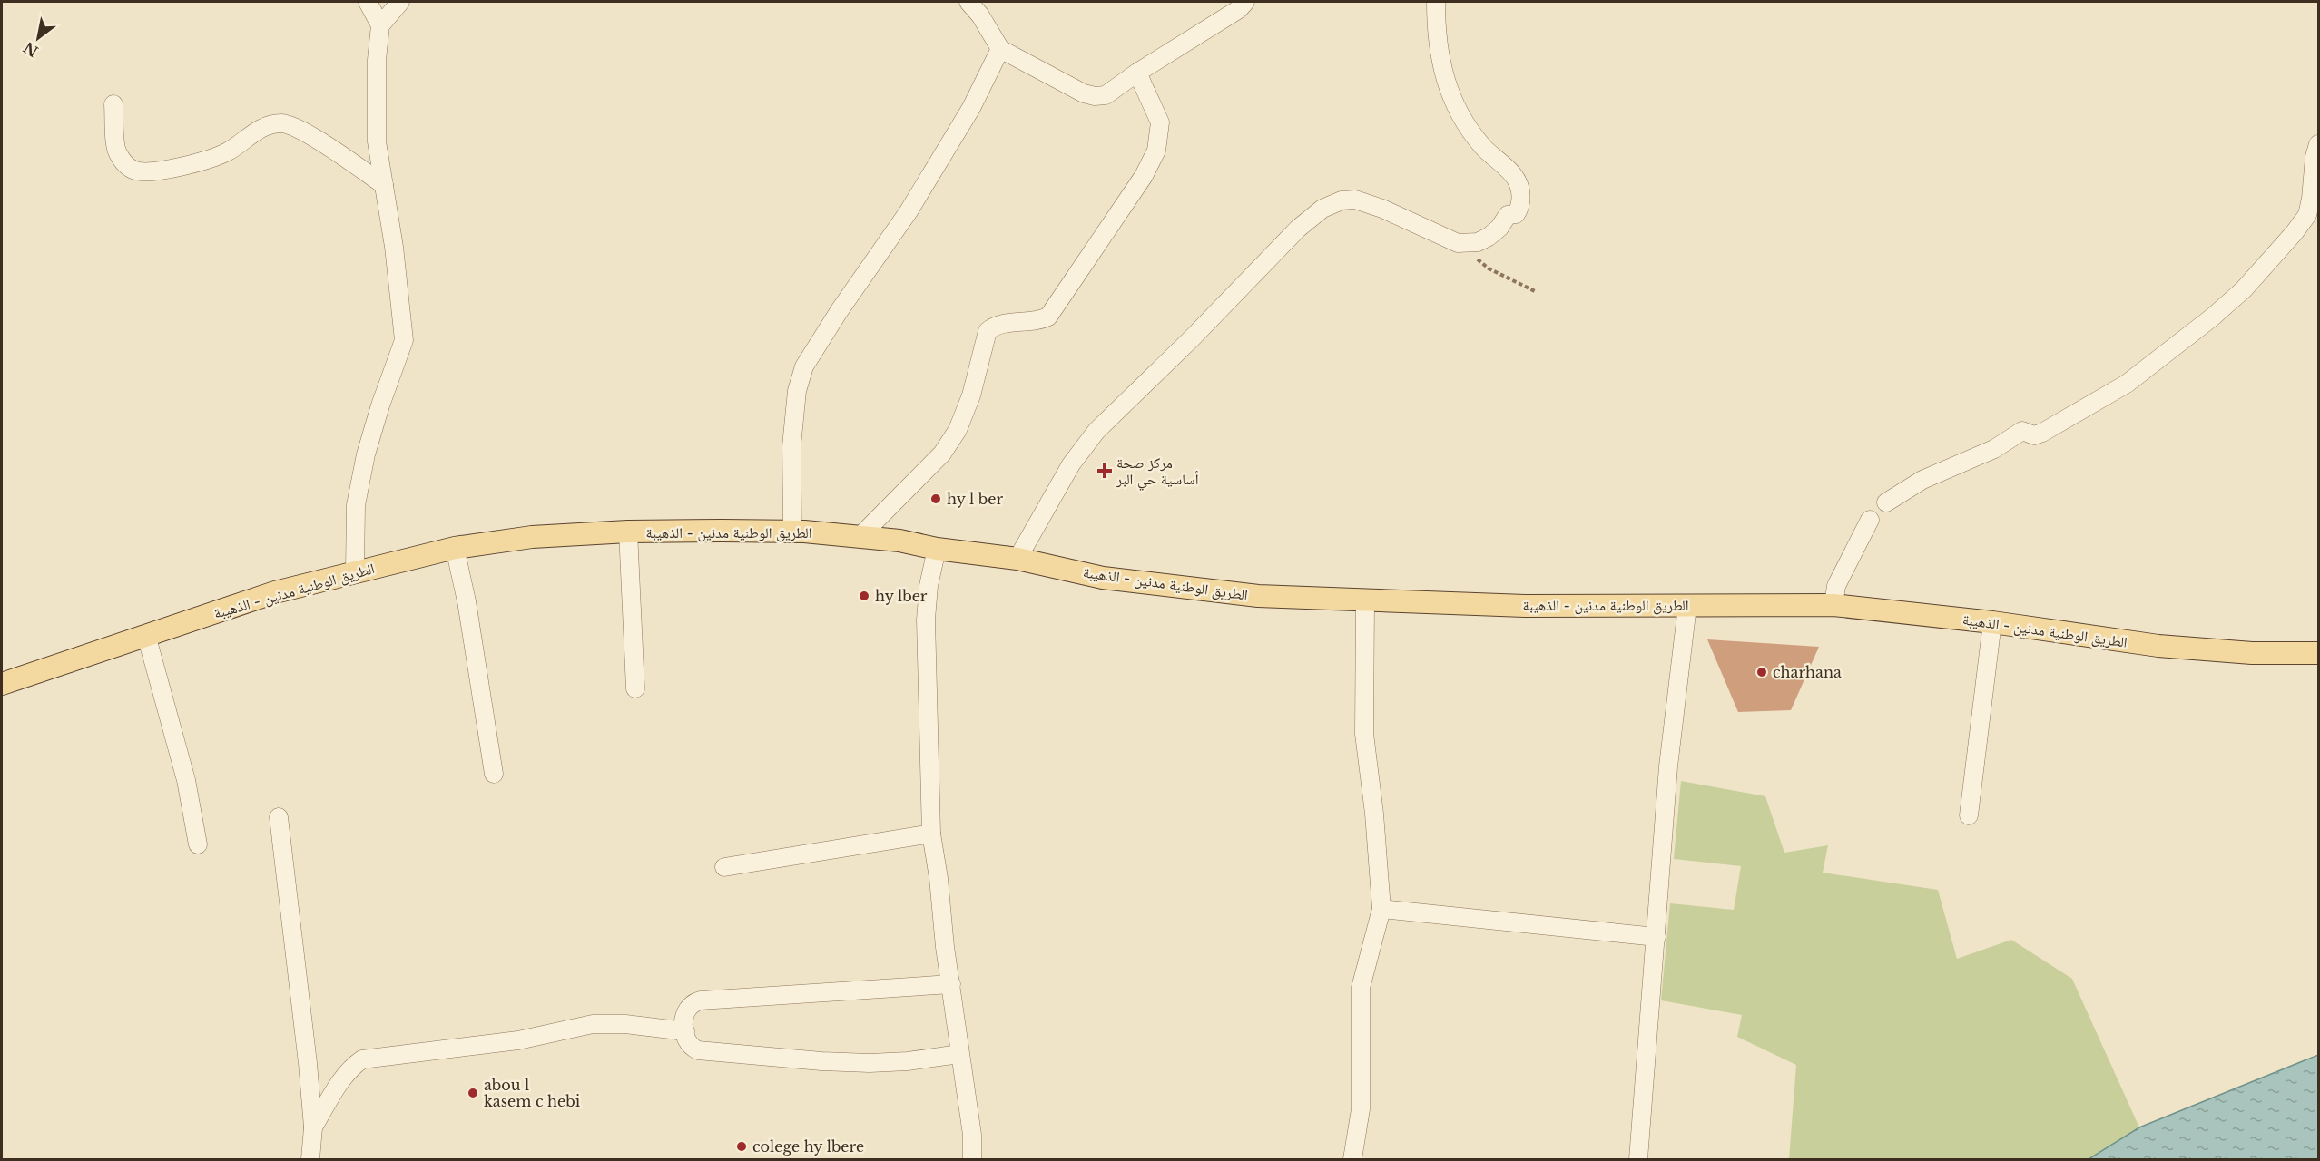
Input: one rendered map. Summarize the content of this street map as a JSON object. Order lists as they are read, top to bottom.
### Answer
{
  "streets": {
    "main road": ["الطريق الوطنية مدنين - الذهيبة"]
  },
  "places": {
    "health": ["مركز صحة أساسية حي البر"],
    "other": [
      "hy l ber",
      "hy lber",
      "charhana",
      "abou l kasem c hebi",
      "colege hy lbere"
    ]
  },
  "north": "bottom left"
}
